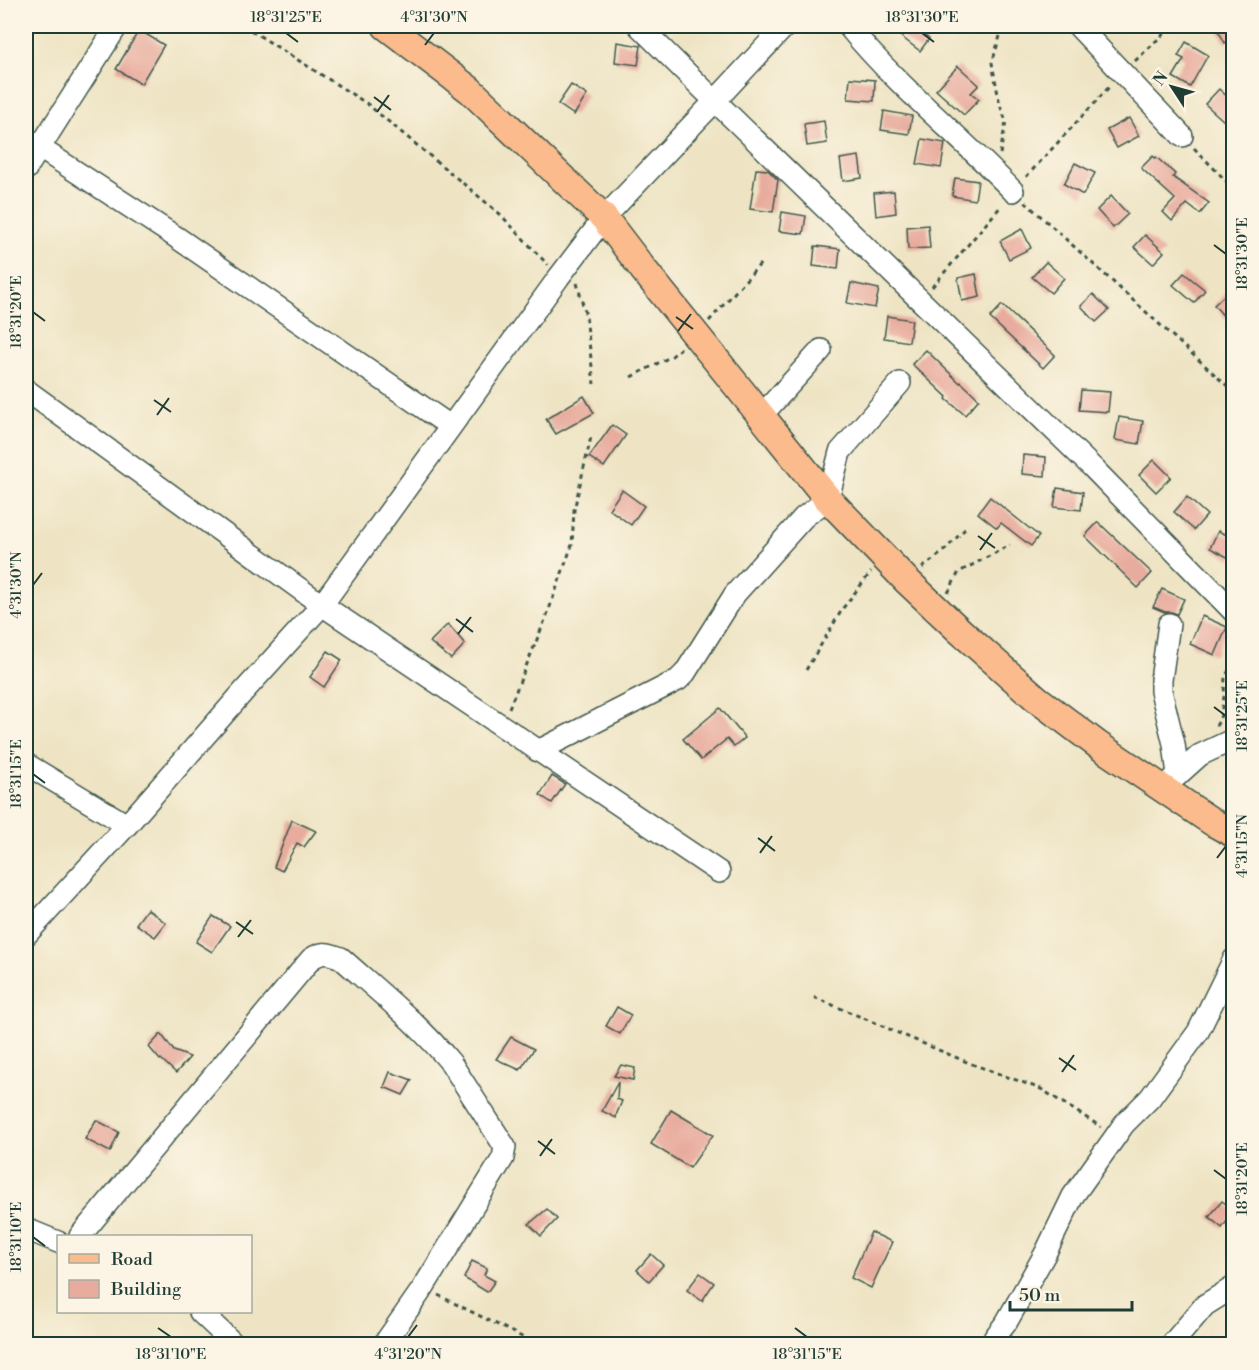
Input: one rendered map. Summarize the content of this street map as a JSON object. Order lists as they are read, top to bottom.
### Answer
{
  "legend": ["Road", "Building"],
  "scale_bar": "50 m",
  "north": "top left",
  "coordinates": [
    "18°31'25\"E",
    "4°31'30\"N",
    "18°31'30\"E",
    "18°31'20\"E",
    "18°31'15\"E",
    "4°31'15\"N",
    "18°31'10\"E",
    "4°31'20\"N"
  ]
}
